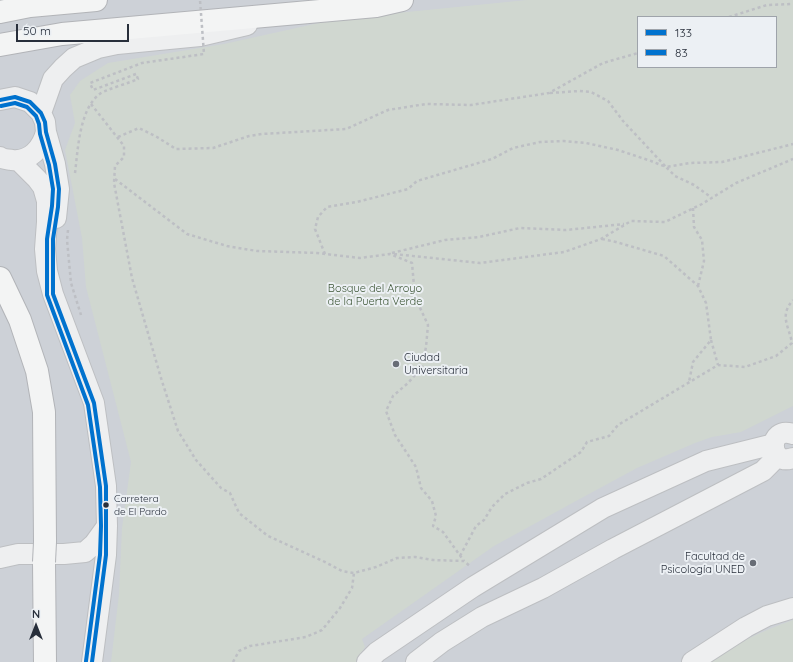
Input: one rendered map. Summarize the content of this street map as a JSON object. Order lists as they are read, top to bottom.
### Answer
{
  "parks": ["Bosque del Arroyo de la Puerta Verde"],
  "places": ["Ciudad Universitaria", "Carretera de El Pardo", "Facultad de Psicología UNED"],
  "lines": ["transit line 133", "transit line 83"],
  "legend": ["133", "83"],
  "scale_bar": "50 m",
  "north": "top"
}
